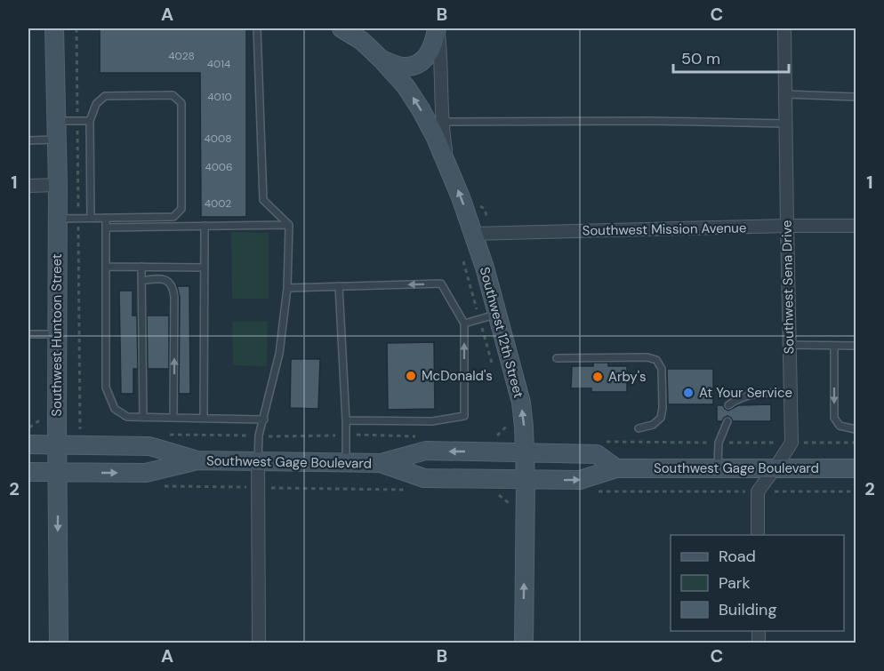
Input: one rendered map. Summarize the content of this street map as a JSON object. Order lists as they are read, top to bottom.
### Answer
{
  "streets": {
    "main road": ["Southwest 12th Street", "Southwest Huntoon Street", "Southwest Gage Boulevard"],
    "street": ["Southwest Mission Avenue", "Southwest Sena Drive"]
  },
  "crossings": [
    ["Southwest Mission Avenue", "Southwest Sena Drive"],
    ["Southwest Mission Avenue", "Southwest 12th Street"],
    ["Southwest 12th Street", "Southwest Gage Boulevard"],
    ["Southwest Huntoon Street", "Southwest Gage Boulevard"]
  ],
  "one_way": ["Southwest 12th Street"],
  "places": ["McDonald's", "Arby's", "At Your Service"],
  "house_numbers": [
    "4028",
    "4014",
    "4010",
    "4008",
    "4006",
    "4002"
  ],
  "legend": ["Road", "Park", "Building"],
  "scale_bar": "50 m",
  "grid": {
    "columns": ["A", "B", "C"],
    "rows": ["1", "2"]
  }
}
